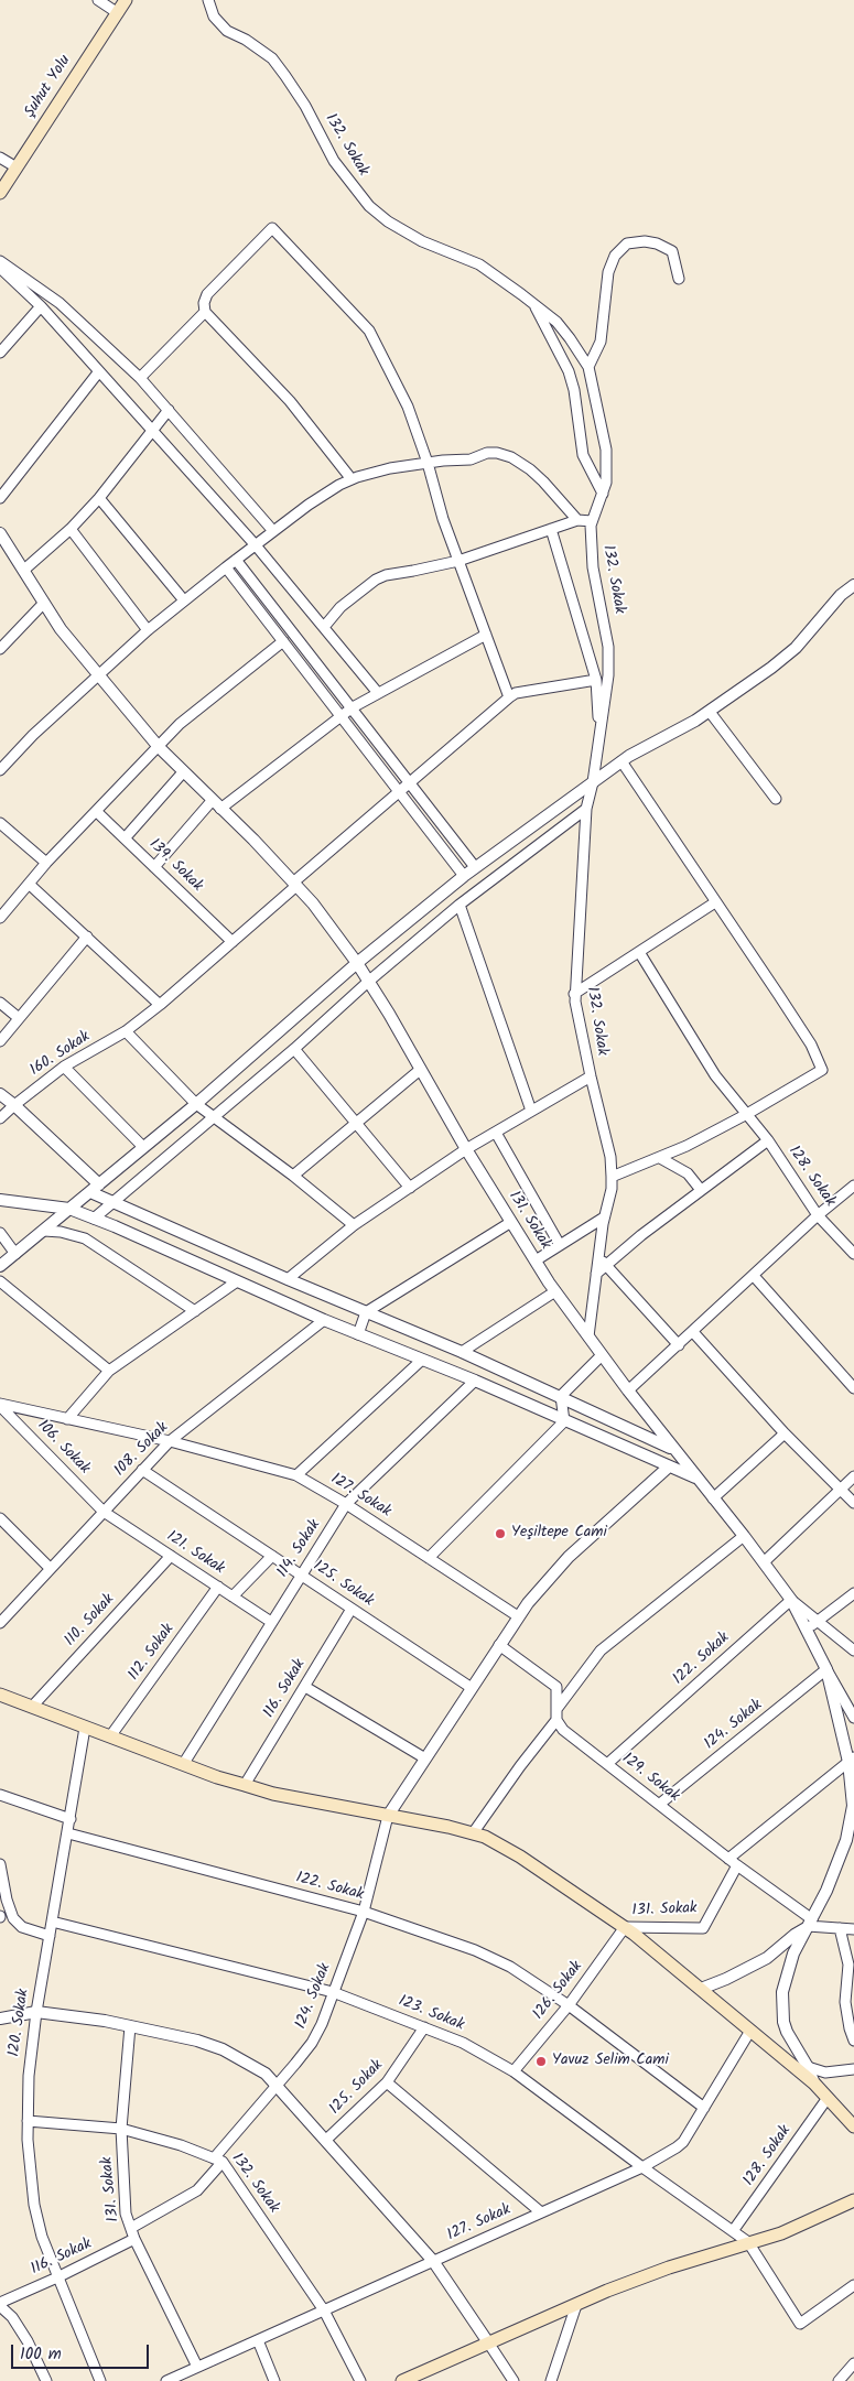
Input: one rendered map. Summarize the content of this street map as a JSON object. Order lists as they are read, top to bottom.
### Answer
{
  "streets": {
    "main road": ["Şuhut Yolu"],
    "street": [
      "132. Sokak",
      "139. Sokak",
      "160. Sokak",
      "128. Sokak",
      "131. Sokak",
      "106. Sokak",
      "108. Sokak",
      "127. Sokak",
      "114. Sokak",
      "121. Sokak",
      "125. Sokak",
      "110. Sokak",
      "112. Sokak",
      "122. Sokak",
      "116. Sokak",
      "124. Sokak",
      "129. Sokak",
      "126. Sokak",
      "123. Sokak",
      "120. Sokak"
    ]
  },
  "crossings": [
    ["132. Sokak", "131. Sokak"],
    ["132. Sokak", "127. Sokak"],
    ["132. Sokak", "124. Sokak"],
    ["132. Sokak", "120. Sokak"],
    ["139. Sokak", "160. Sokak"],
    ["160. Sokak", "131. Sokak"],
    ["128. Sokak", "123. Sokak"],
    ["131. Sokak", "127. Sokak"],
    ["131. Sokak", "122. Sokak"],
    ["131. Sokak", "116. Sokak"],
    ["131. Sokak", "124. Sokak"],
    ["131. Sokak", "129. Sokak"],
    ["131. Sokak", "126. Sokak"],
    ["106. Sokak", "108. Sokak"],
    ["106. Sokak", "127. Sokak"],
    ["106. Sokak", "121. Sokak"],
    ["108. Sokak", "127. Sokak"],
    ["108. Sokak", "121. Sokak"],
    ["108. Sokak", "125. Sokak"],
    ["127. Sokak", "114. Sokak"],
    ["127. Sokak", "122. Sokak"],
    ["127. Sokak", "123. Sokak"],
    ["114. Sokak", "121. Sokak"],
    ["114. Sokak", "125. Sokak"],
    ["121. Sokak", "110. Sokak"],
    ["121. Sokak", "112. Sokak"],
    ["125. Sokak", "116. Sokak"],
    ["125. Sokak", "123. Sokak"],
    ["122. Sokak", "124. Sokak"],
    ["122. Sokak", "129. Sokak"],
    ["122. Sokak", "126. Sokak"],
    ["122. Sokak", "120. Sokak"],
    ["116. Sokak", "120. Sokak"],
    ["124. Sokak", "129. Sokak"],
    ["124. Sokak", "123. Sokak"],
    ["126. Sokak", "123. Sokak"],
    ["123. Sokak", "120. Sokak"]
  ],
  "places": ["Yeşiltepe Cami", "Yavuz Selim Cami"],
  "scale_bar": "100 m"
}
